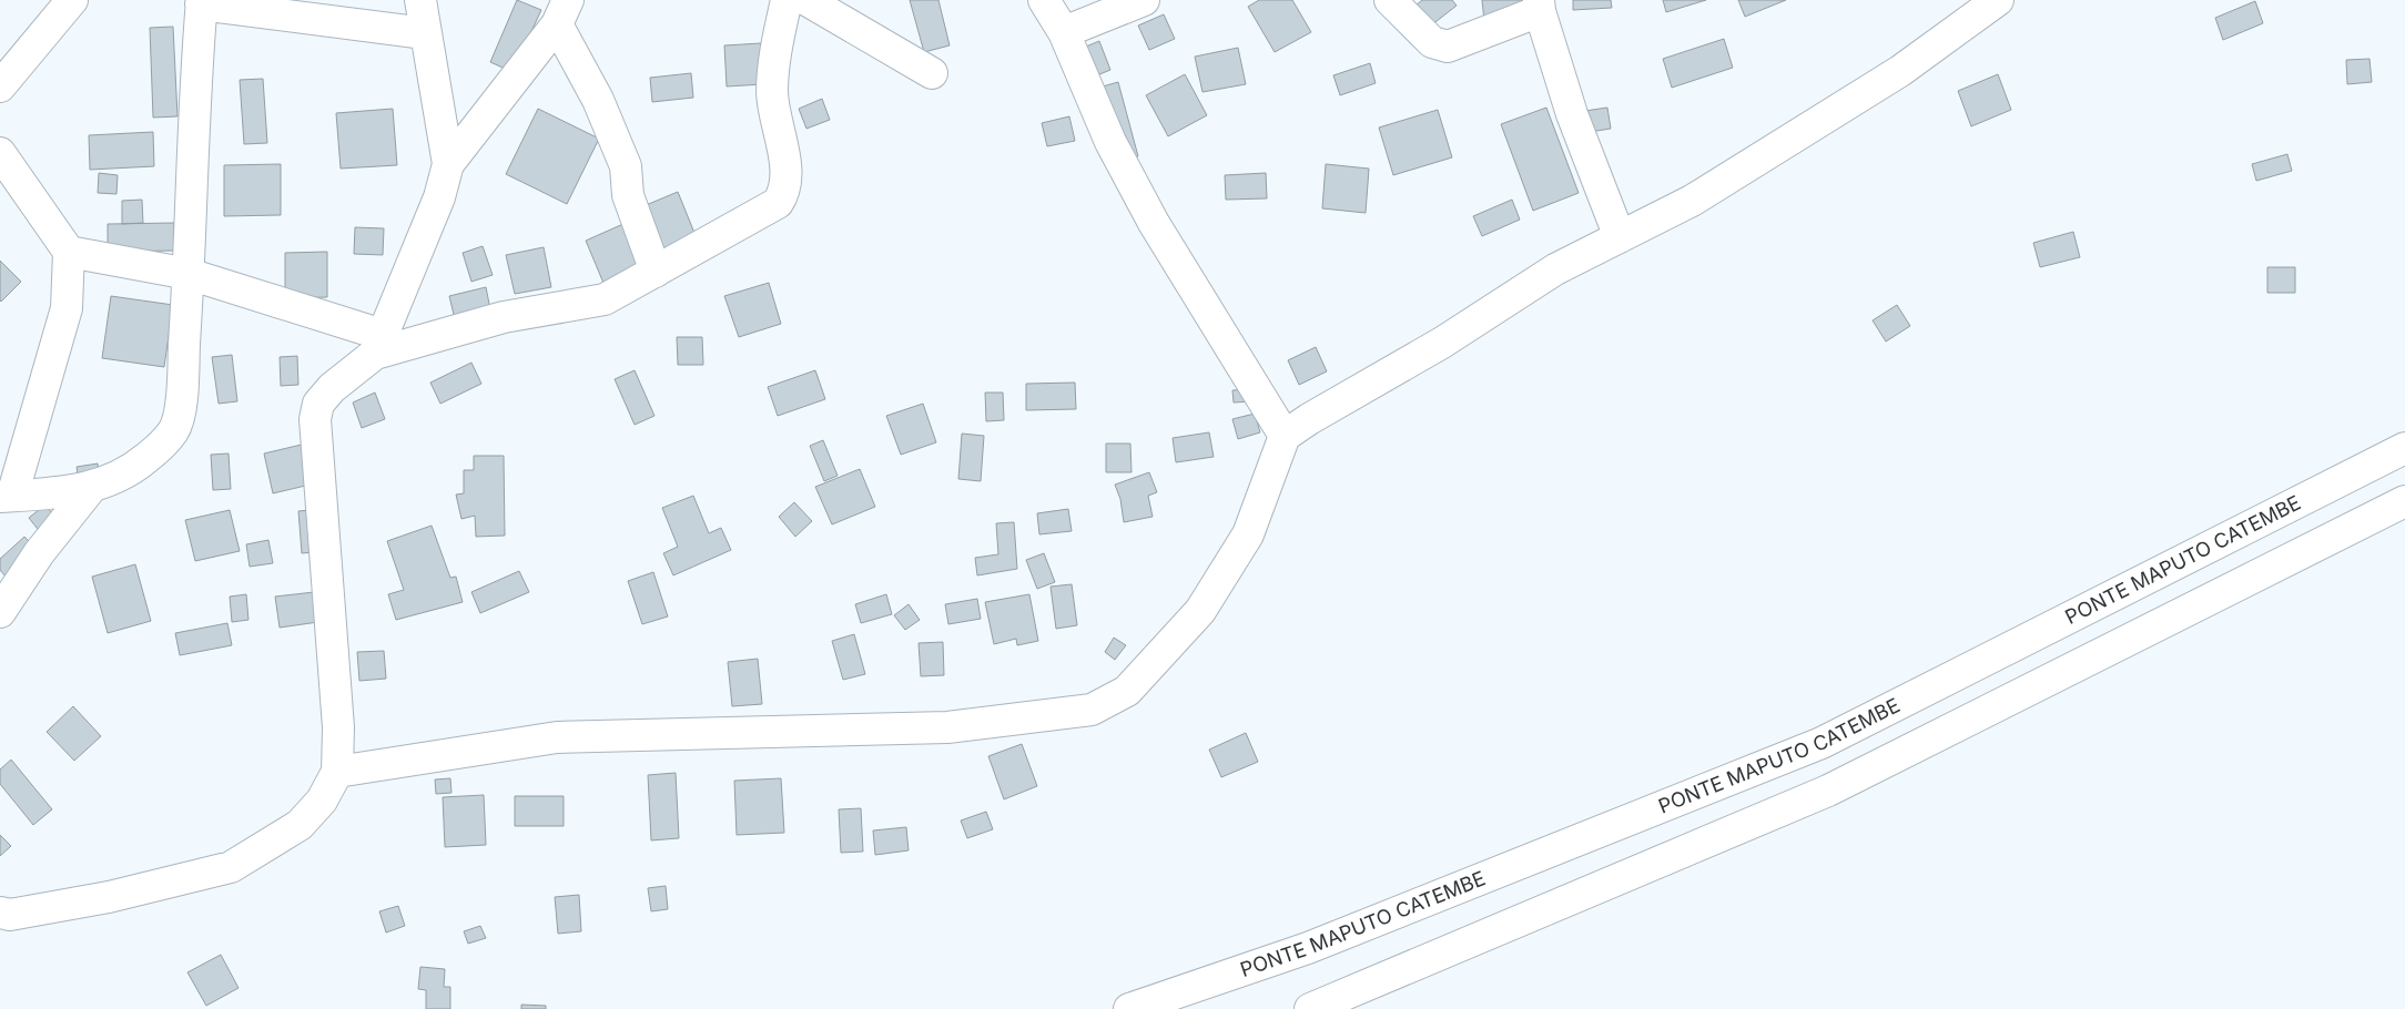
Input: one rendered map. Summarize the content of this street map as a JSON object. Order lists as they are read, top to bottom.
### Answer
{
  "streets": {
    "main road": ["PONTE MAPUTO CATEMBE"]
  }
}
